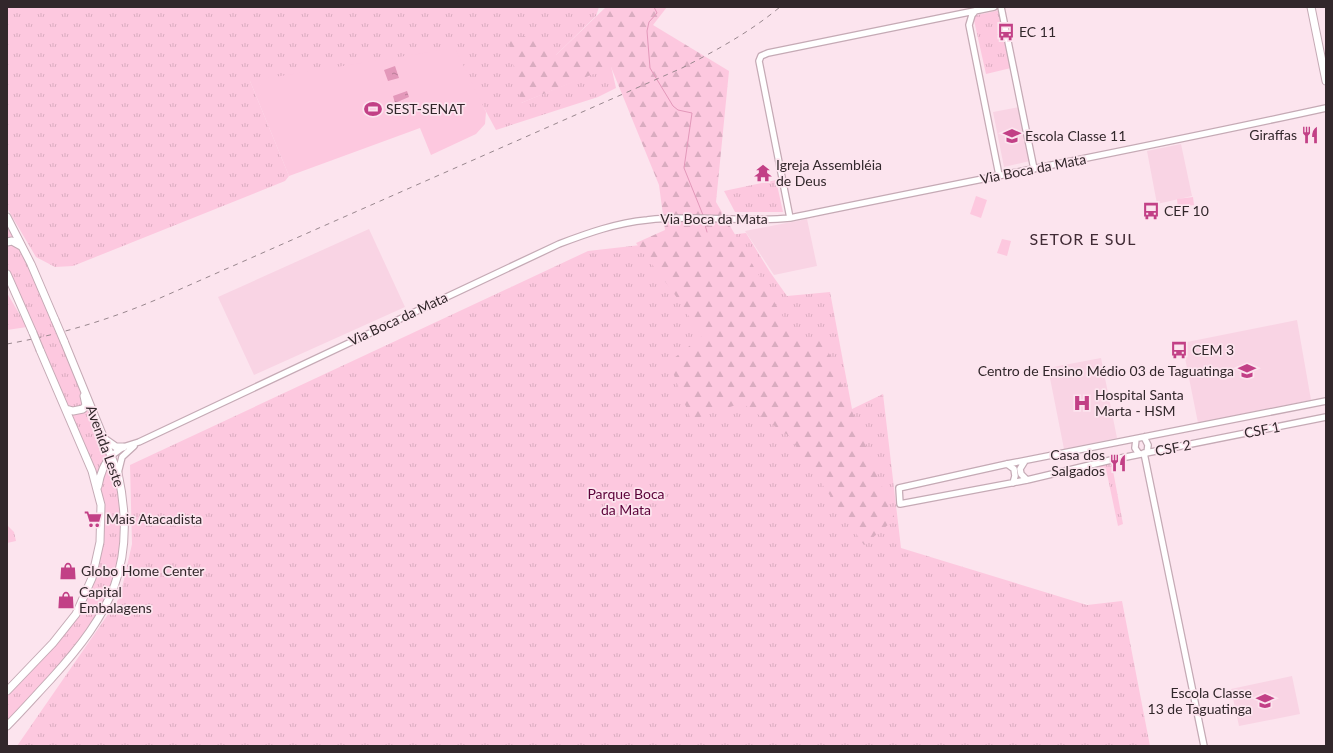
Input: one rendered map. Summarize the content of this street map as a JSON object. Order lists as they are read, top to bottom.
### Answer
{
  "streets": {
    "main road": ["Avenida Leste"],
    "street": ["Via Boca da Mata", "CSF 1", "CSF 2"]
  },
  "crossings": [
    ["Via Boca da Mata", "Avenida Leste"],
    ["CSF 1", "CSF 2"]
  ],
  "districts": ["SETOR E SUL"],
  "parks": ["Parque Boca da Mata"],
  "places": {
    "bus stop": ["EC 11", "CEF 10", "CEM 3"],
    "sports": ["SEST-SENAT"],
    "restaurant": ["Giraffas", "Casa dos Salgados"],
    "school or university": ["Escola Classe 11", "Centro de Ensino Médio 03 de Taguatinga", "Escola Classe 13 de Taguatinga"],
    "temple": ["Igreja Assembléia de Deus"],
    "hospital": ["Hospital Santa Marta - HSM"],
    "supermarket": ["Mais Atacadista"],
    "shop": ["Globo Home Center", "Capital Embalagens"]
  }
}
